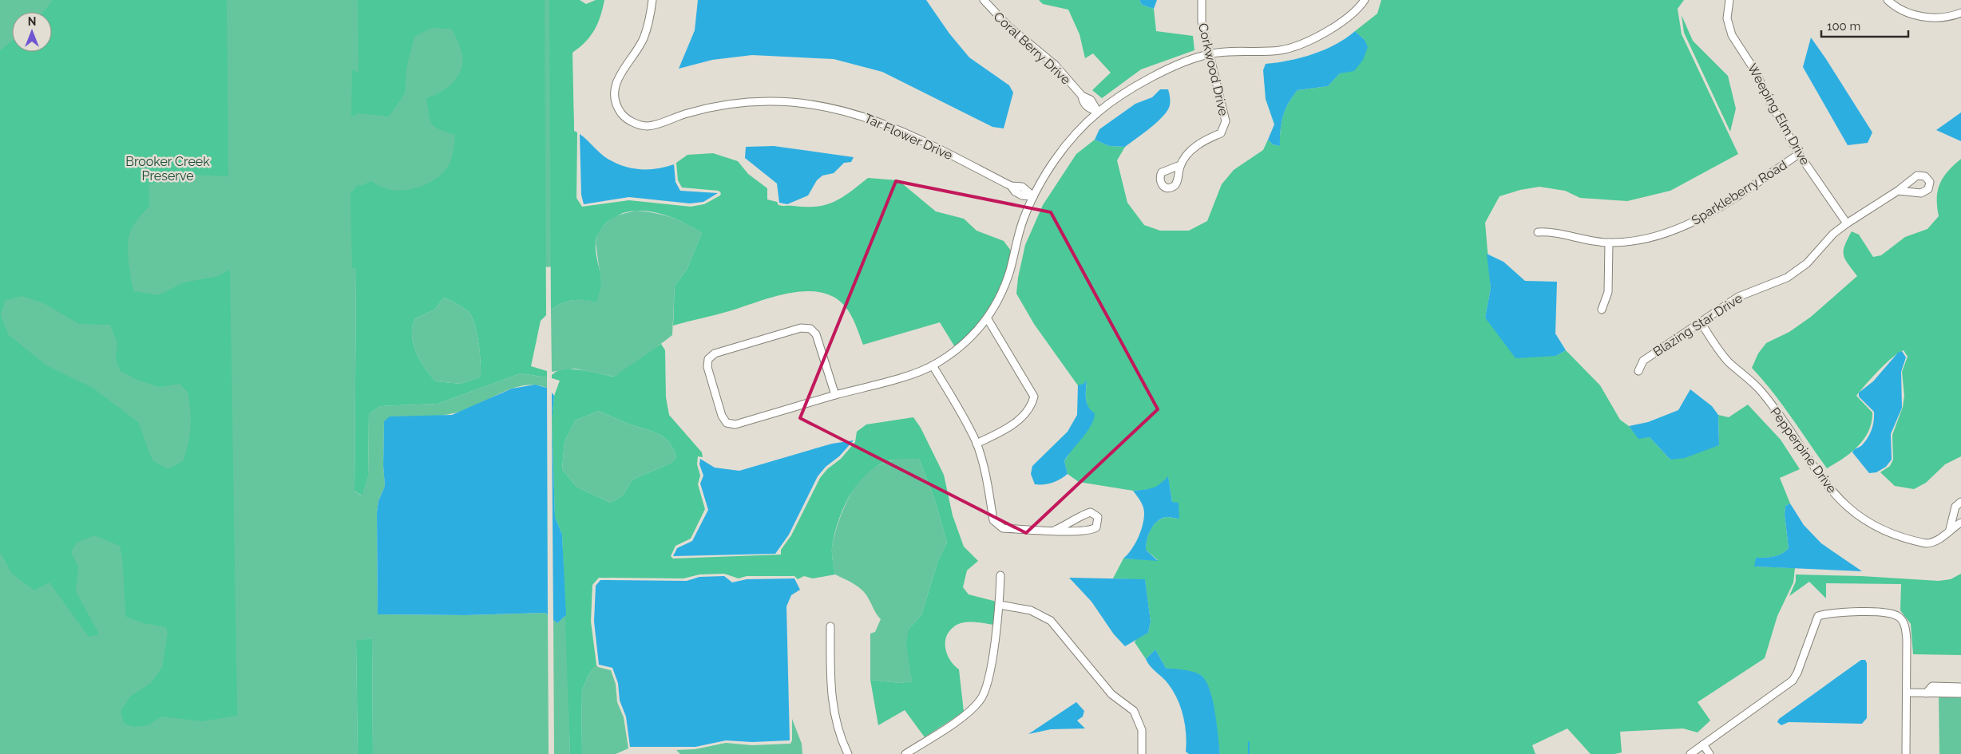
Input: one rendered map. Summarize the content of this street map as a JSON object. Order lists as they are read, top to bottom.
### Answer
{
  "streets": {
    "street": [
      "Coral Berry Drive",
      "Corkwood Drive",
      "Weeping Elm Drive",
      "Tar Flower Drive",
      "Sparkleberry Road",
      "Blazing Star Drive",
      "Pepperpine Drive"
    ]
  },
  "crossings": [
    ["Weeping Elm Drive", "Sparkleberry Road"],
    ["Weeping Elm Drive", "Blazing Star Drive"],
    ["Blazing Star Drive", "Pepperpine Drive"]
  ],
  "parks": ["Brooker Creek Preserve"],
  "scale_bar": "100 m",
  "north": "top"
}
